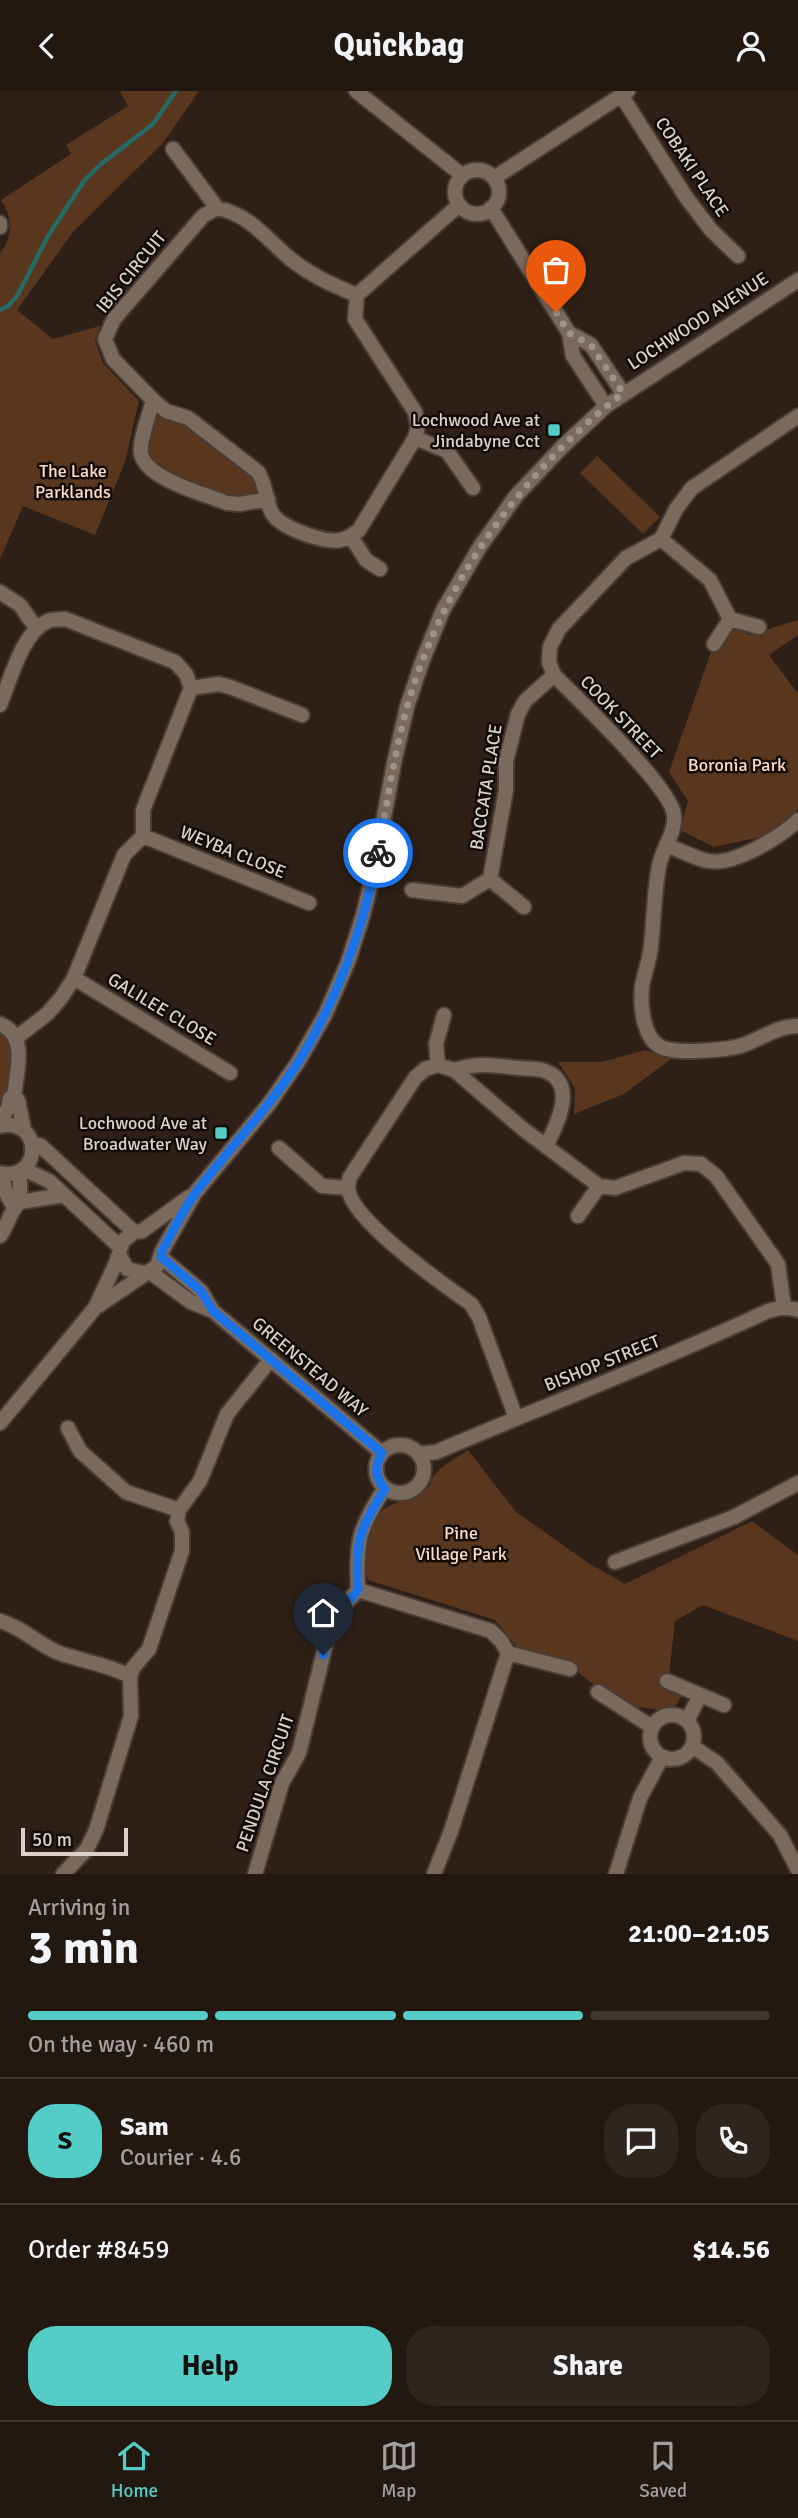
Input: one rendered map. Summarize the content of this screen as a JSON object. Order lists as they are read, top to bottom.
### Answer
{
  "streets": {
    "street": [
      "COBAKI PLACE",
      "IBIS CIRCUIT",
      "LOCHWOOD AVENUE",
      "COOK STREET",
      "BACCATA PLACE",
      "WEYBA CLOSE",
      "GALILEE CLOSE",
      "BISHOP STREET",
      "GREENSTEAD WAY",
      "PENDULA CIRCUIT"
    ]
  },
  "crossings": [
    ["LOCHWOOD AVENUE", "GREENSTEAD WAY"],
    ["COOK STREET", "BACCATA PLACE"],
    ["BISHOP STREET", "GREENSTEAD WAY"]
  ],
  "parks": ["The Lake Parklands", "Boronia Park", "Pine Village Park"],
  "places": {
    "transit": ["Lochwood Ave at Jindabyne Cct", "Lochwood Ave at Broadwater Way"]
  },
  "scale_bar": "50 m",
  "page": {
    "header": "Quickbag",
    "scale": "50 m",
    "heading": ["3 min", "Arriving in", "21:00–21:05"],
    "panel": [
      "Sam",
      "Courier · 4.6",
      "Order #8459",
      "$14.56"
    ],
    "bar": "On the way · 460 m",
    "round": "S",
    "buttons": ["Help", "Share"],
    "tabs": ["Home", "Map", "Saved"]
  }
}
